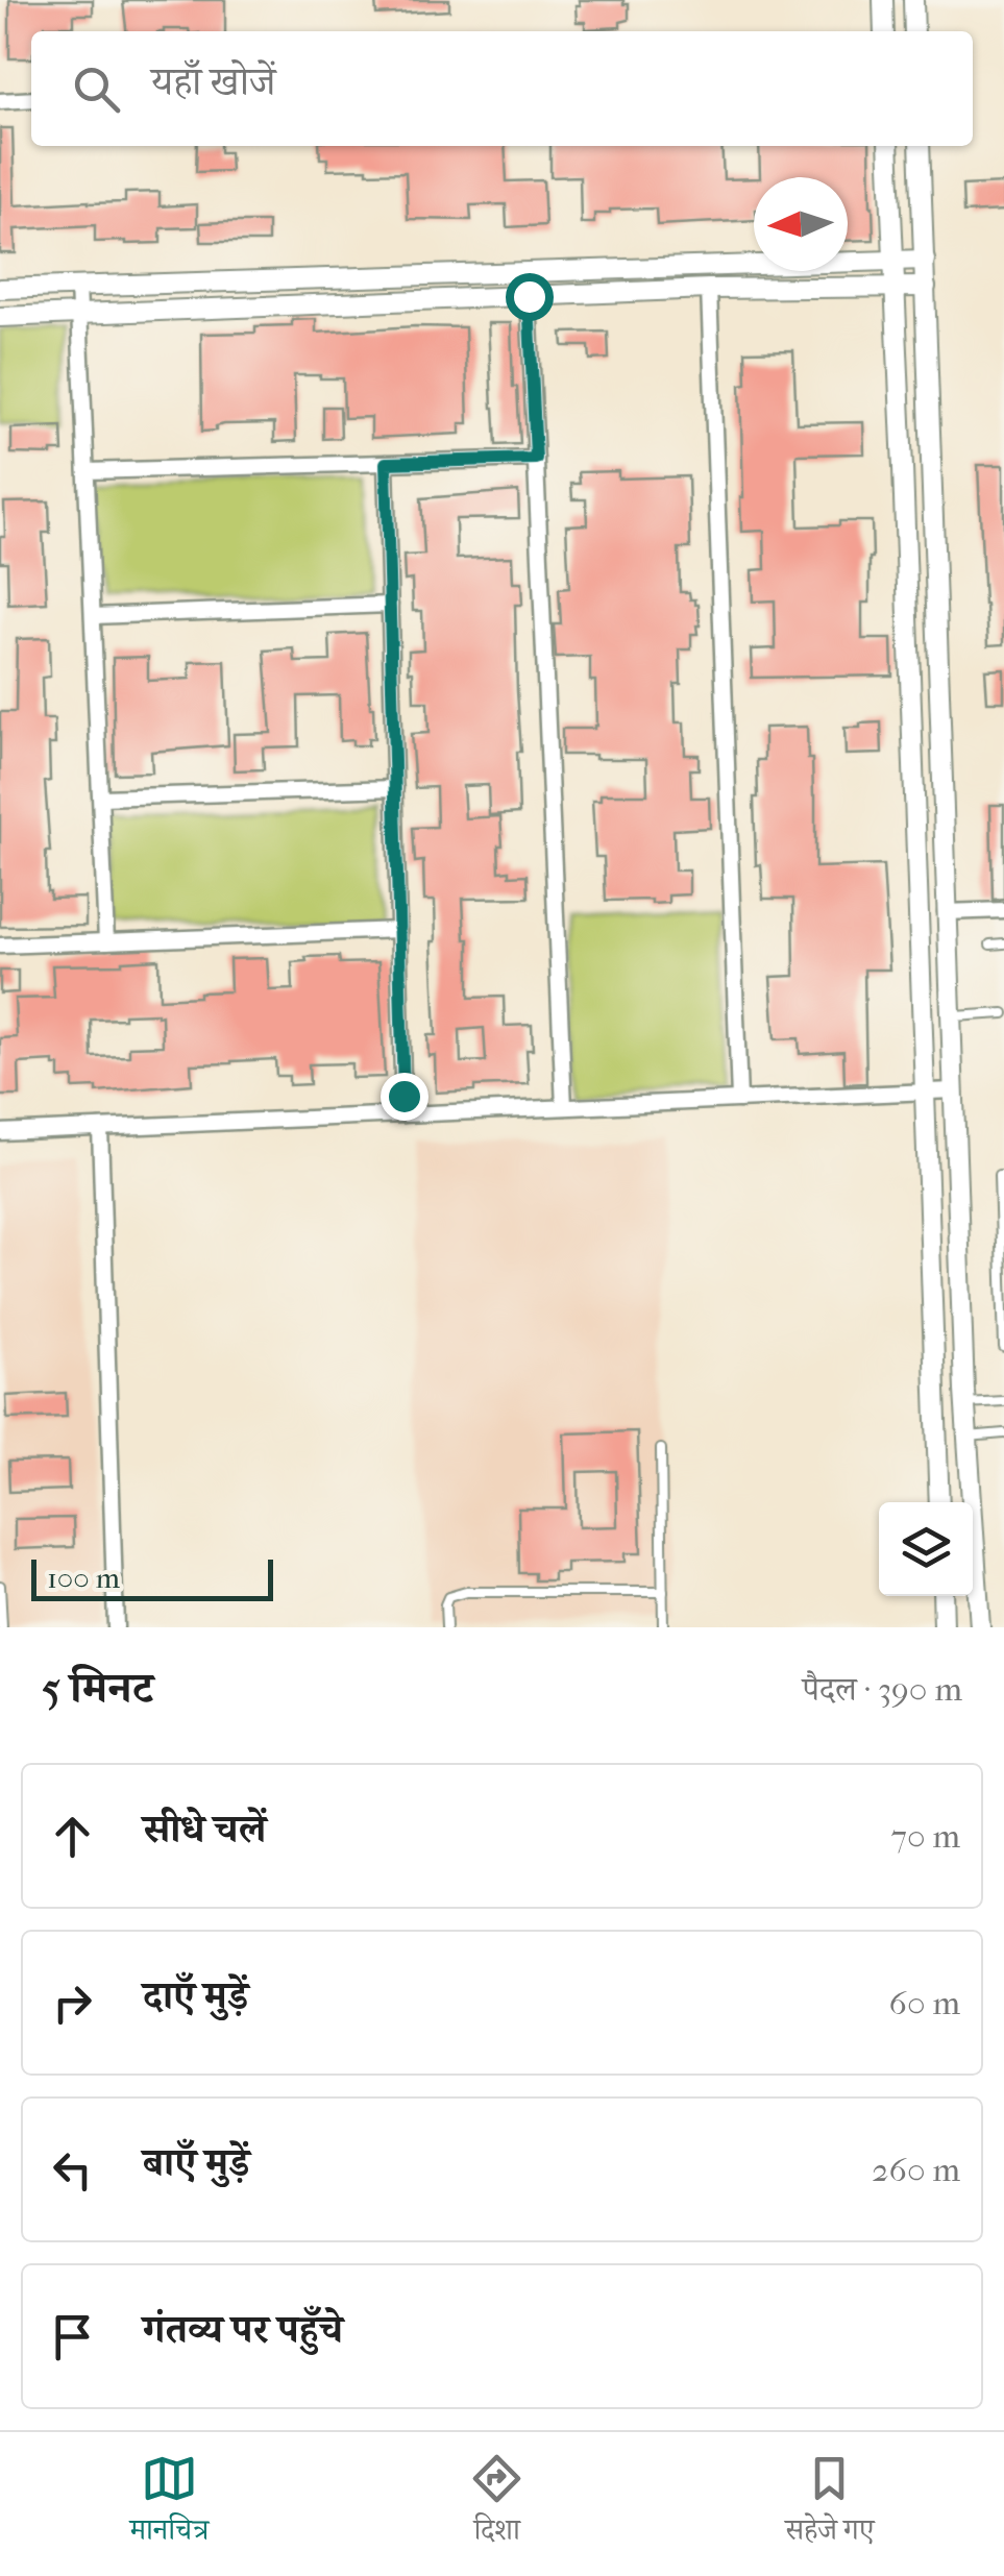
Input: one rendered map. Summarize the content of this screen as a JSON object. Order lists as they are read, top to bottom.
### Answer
{
  "scale_bar": "100 m",
  "north": "left",
  "page": {
    "search": "यहाँ खोजें",
    "scale": "100 m",
    "heading": ["5 मिनट", "पैदल · 390 m"],
    "list": [
      ["सीधे चलें", "70 m"],
      ["दाएँ मुड़ें", "60 m"],
      ["बाएँ मुड़ें", "260 m"],
      "गंतव्य पर पहुँचे"
    ],
    "nav": ["मानचित्र", "दिशा", "सहेजे गए"]
  }
}
